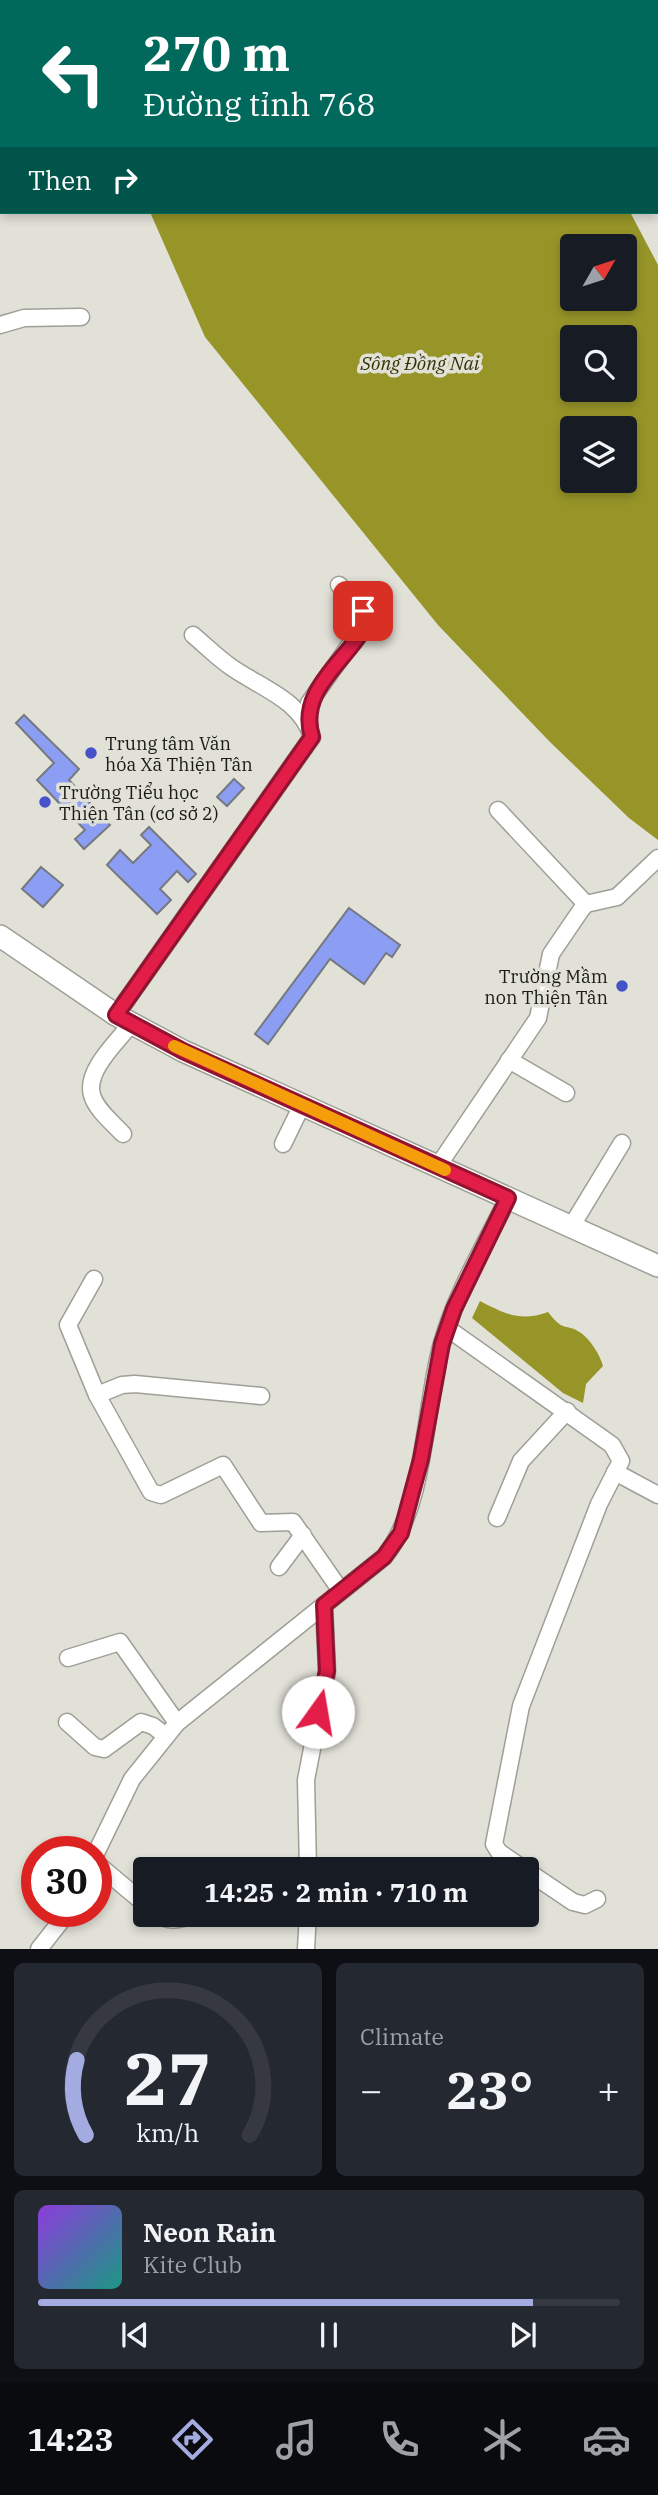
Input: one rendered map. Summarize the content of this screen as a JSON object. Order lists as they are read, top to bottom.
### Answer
{
  "water": ["Sông Đồng Nai"],
  "places": ["Trung tâm Văn hóa Xã Thiện Tân", "Trường Tiểu học Thiện Tân (cơ sở 2)", "Trường Mầm non Thiện Tân"],
  "north": "top right",
  "page": {
    "turn": ["270 m", "Đường tỉnh 768"],
    "then": "Then",
    "limit": "30",
    "trip": "14:25 · 2 min · 710 m",
    "tile": "Climate",
    "heat": ["−", "23°", "+"],
    "song": ["Neon Rain", "Kite Club"],
    "tabs": "14:23",
    "gauge": ["27", "km/h"]
  }
}
